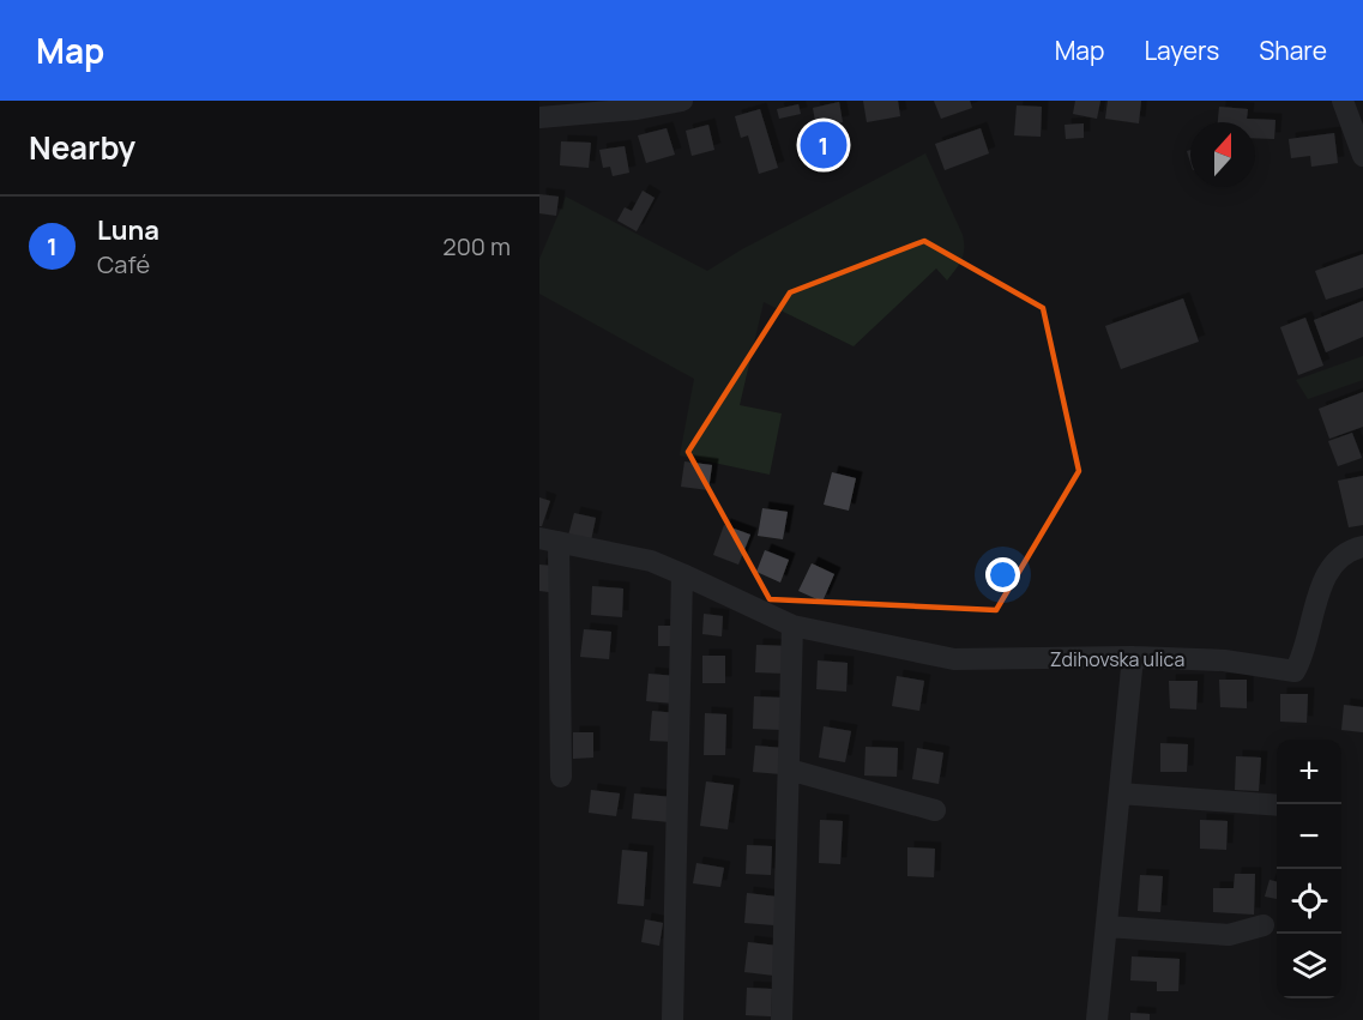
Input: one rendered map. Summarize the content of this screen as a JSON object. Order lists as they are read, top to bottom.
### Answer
{
  "streets": {
    "street": ["Zdihovska ulica"]
  },
  "north": "top",
  "page": {
    "header": "Map",
    "nav": ["Map", "Layers", "Share"],
    "heading": "Nearby",
    "pins": "1",
    "list": [
      {
        "mark": "1",
        "name": "Luna",
        "note": "Café",
        "value": "200 m"
      }
    ],
    "map_buttons": ["+", "−"]
  }
}
